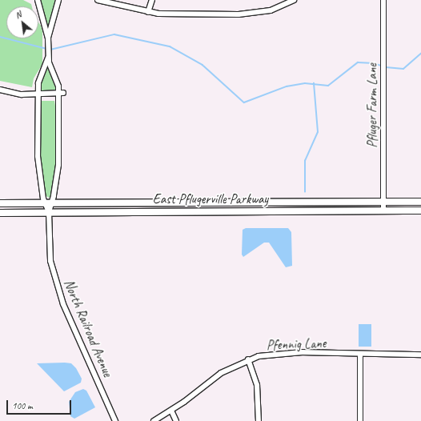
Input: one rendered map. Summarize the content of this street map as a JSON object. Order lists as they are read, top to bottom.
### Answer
{
  "streets": {
    "main road": ["East Pflugerville Parkway"],
    "street": ["Pfluger Farm Lane", "North Railroad Avenue", "Pfennig Lane"]
  },
  "crossings": [
    ["Pfluger Farm Lane", "East Pflugerville Parkway"],
    ["East Pflugerville Parkway", "North Railroad Avenue"]
  ],
  "scale_bar": "100 m",
  "north": "top left"
}
